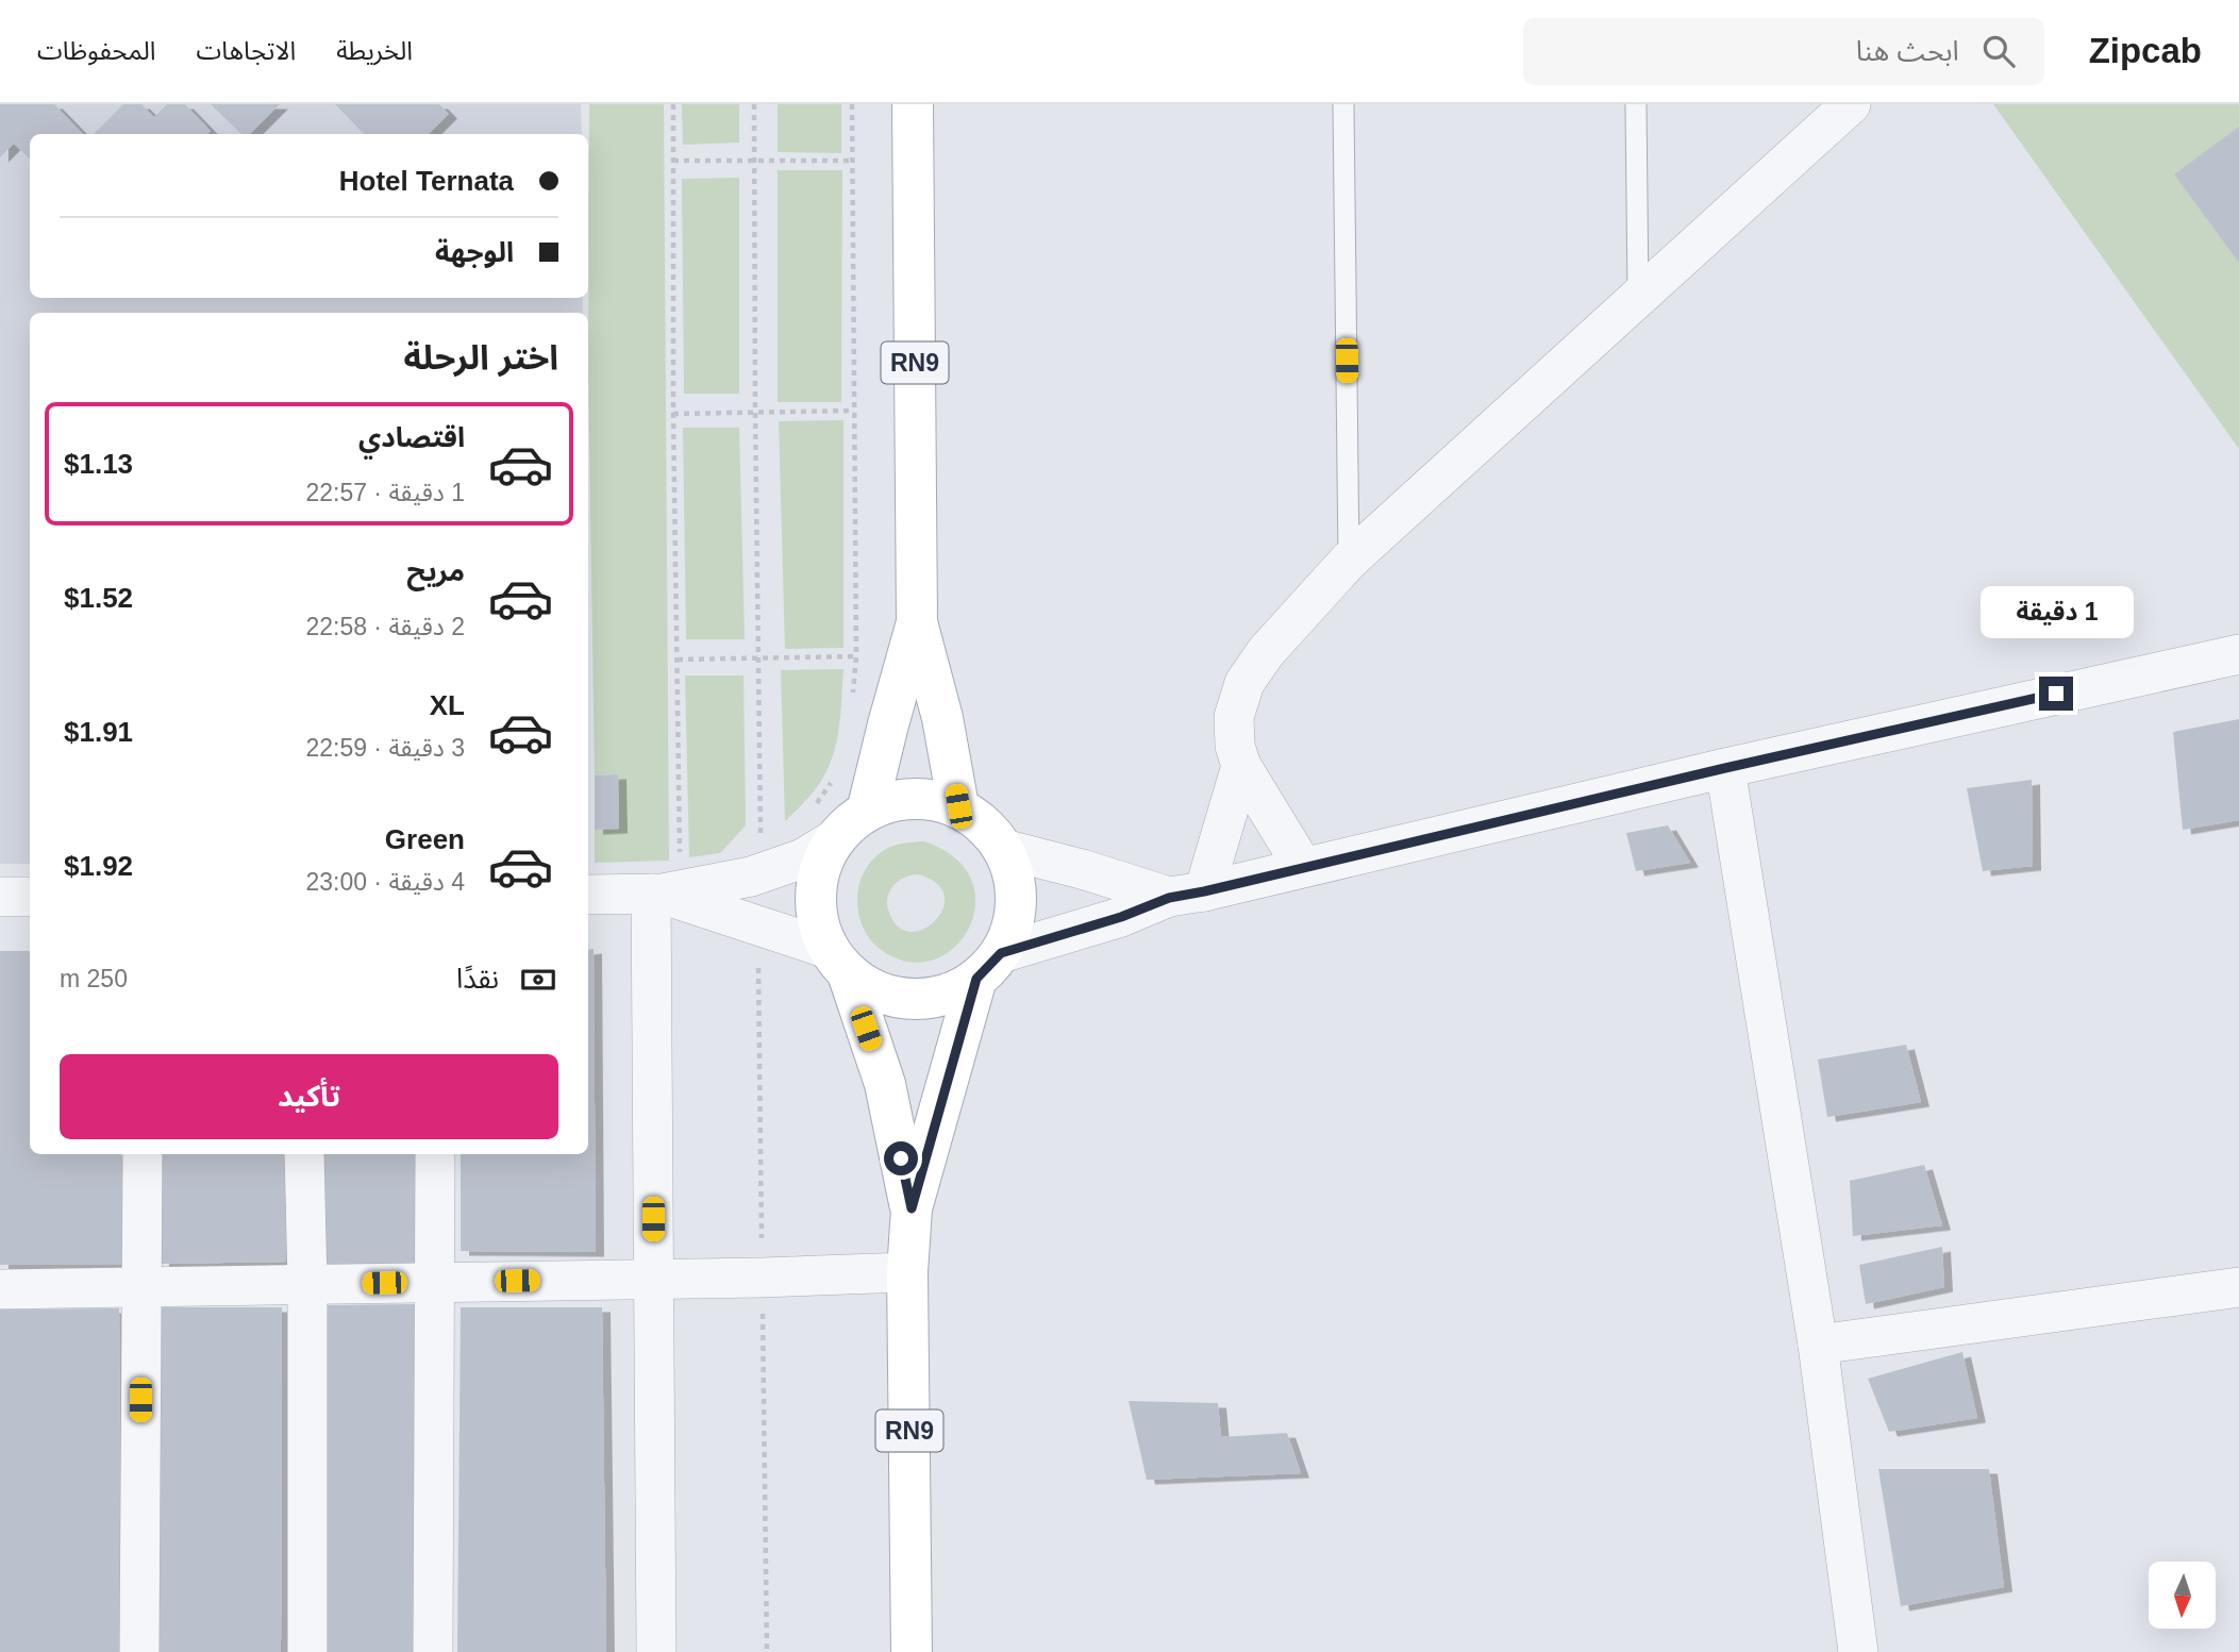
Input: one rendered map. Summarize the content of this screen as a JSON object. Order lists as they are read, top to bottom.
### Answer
{
  "streets": {
    "main road": ["RN9"]
  },
  "north": "bottom",
  "page": {
    "header": "Zipcab",
    "search": "ابحث هنا",
    "nav": ["الخريطة", "الاتجاهات", "المحفوظات"],
    "banner": ["Hotel Ternata", "الوجهة"],
    "heading": "اختر الرحلة",
    "list": [
      {
        "name": "اقتصادي",
        "note": "1 دقيقة · 22:57",
        "value": "$1.13"
      },
      {
        "name": "مريح",
        "note": "2 دقيقة · 22:58",
        "value": "$1.52"
      },
      {
        "name": "XL",
        "note": "3 دقيقة · 22:59",
        "value": "$1.91"
      },
      {
        "name": "Green",
        "note": "4 دقيقة · 23:00",
        "value": "$1.92"
      }
    ],
    "bubble": "1 دقيقة",
    "pay": ["نقدًا", "250 m"],
    "buttons": "تأكيد"
  }
}
